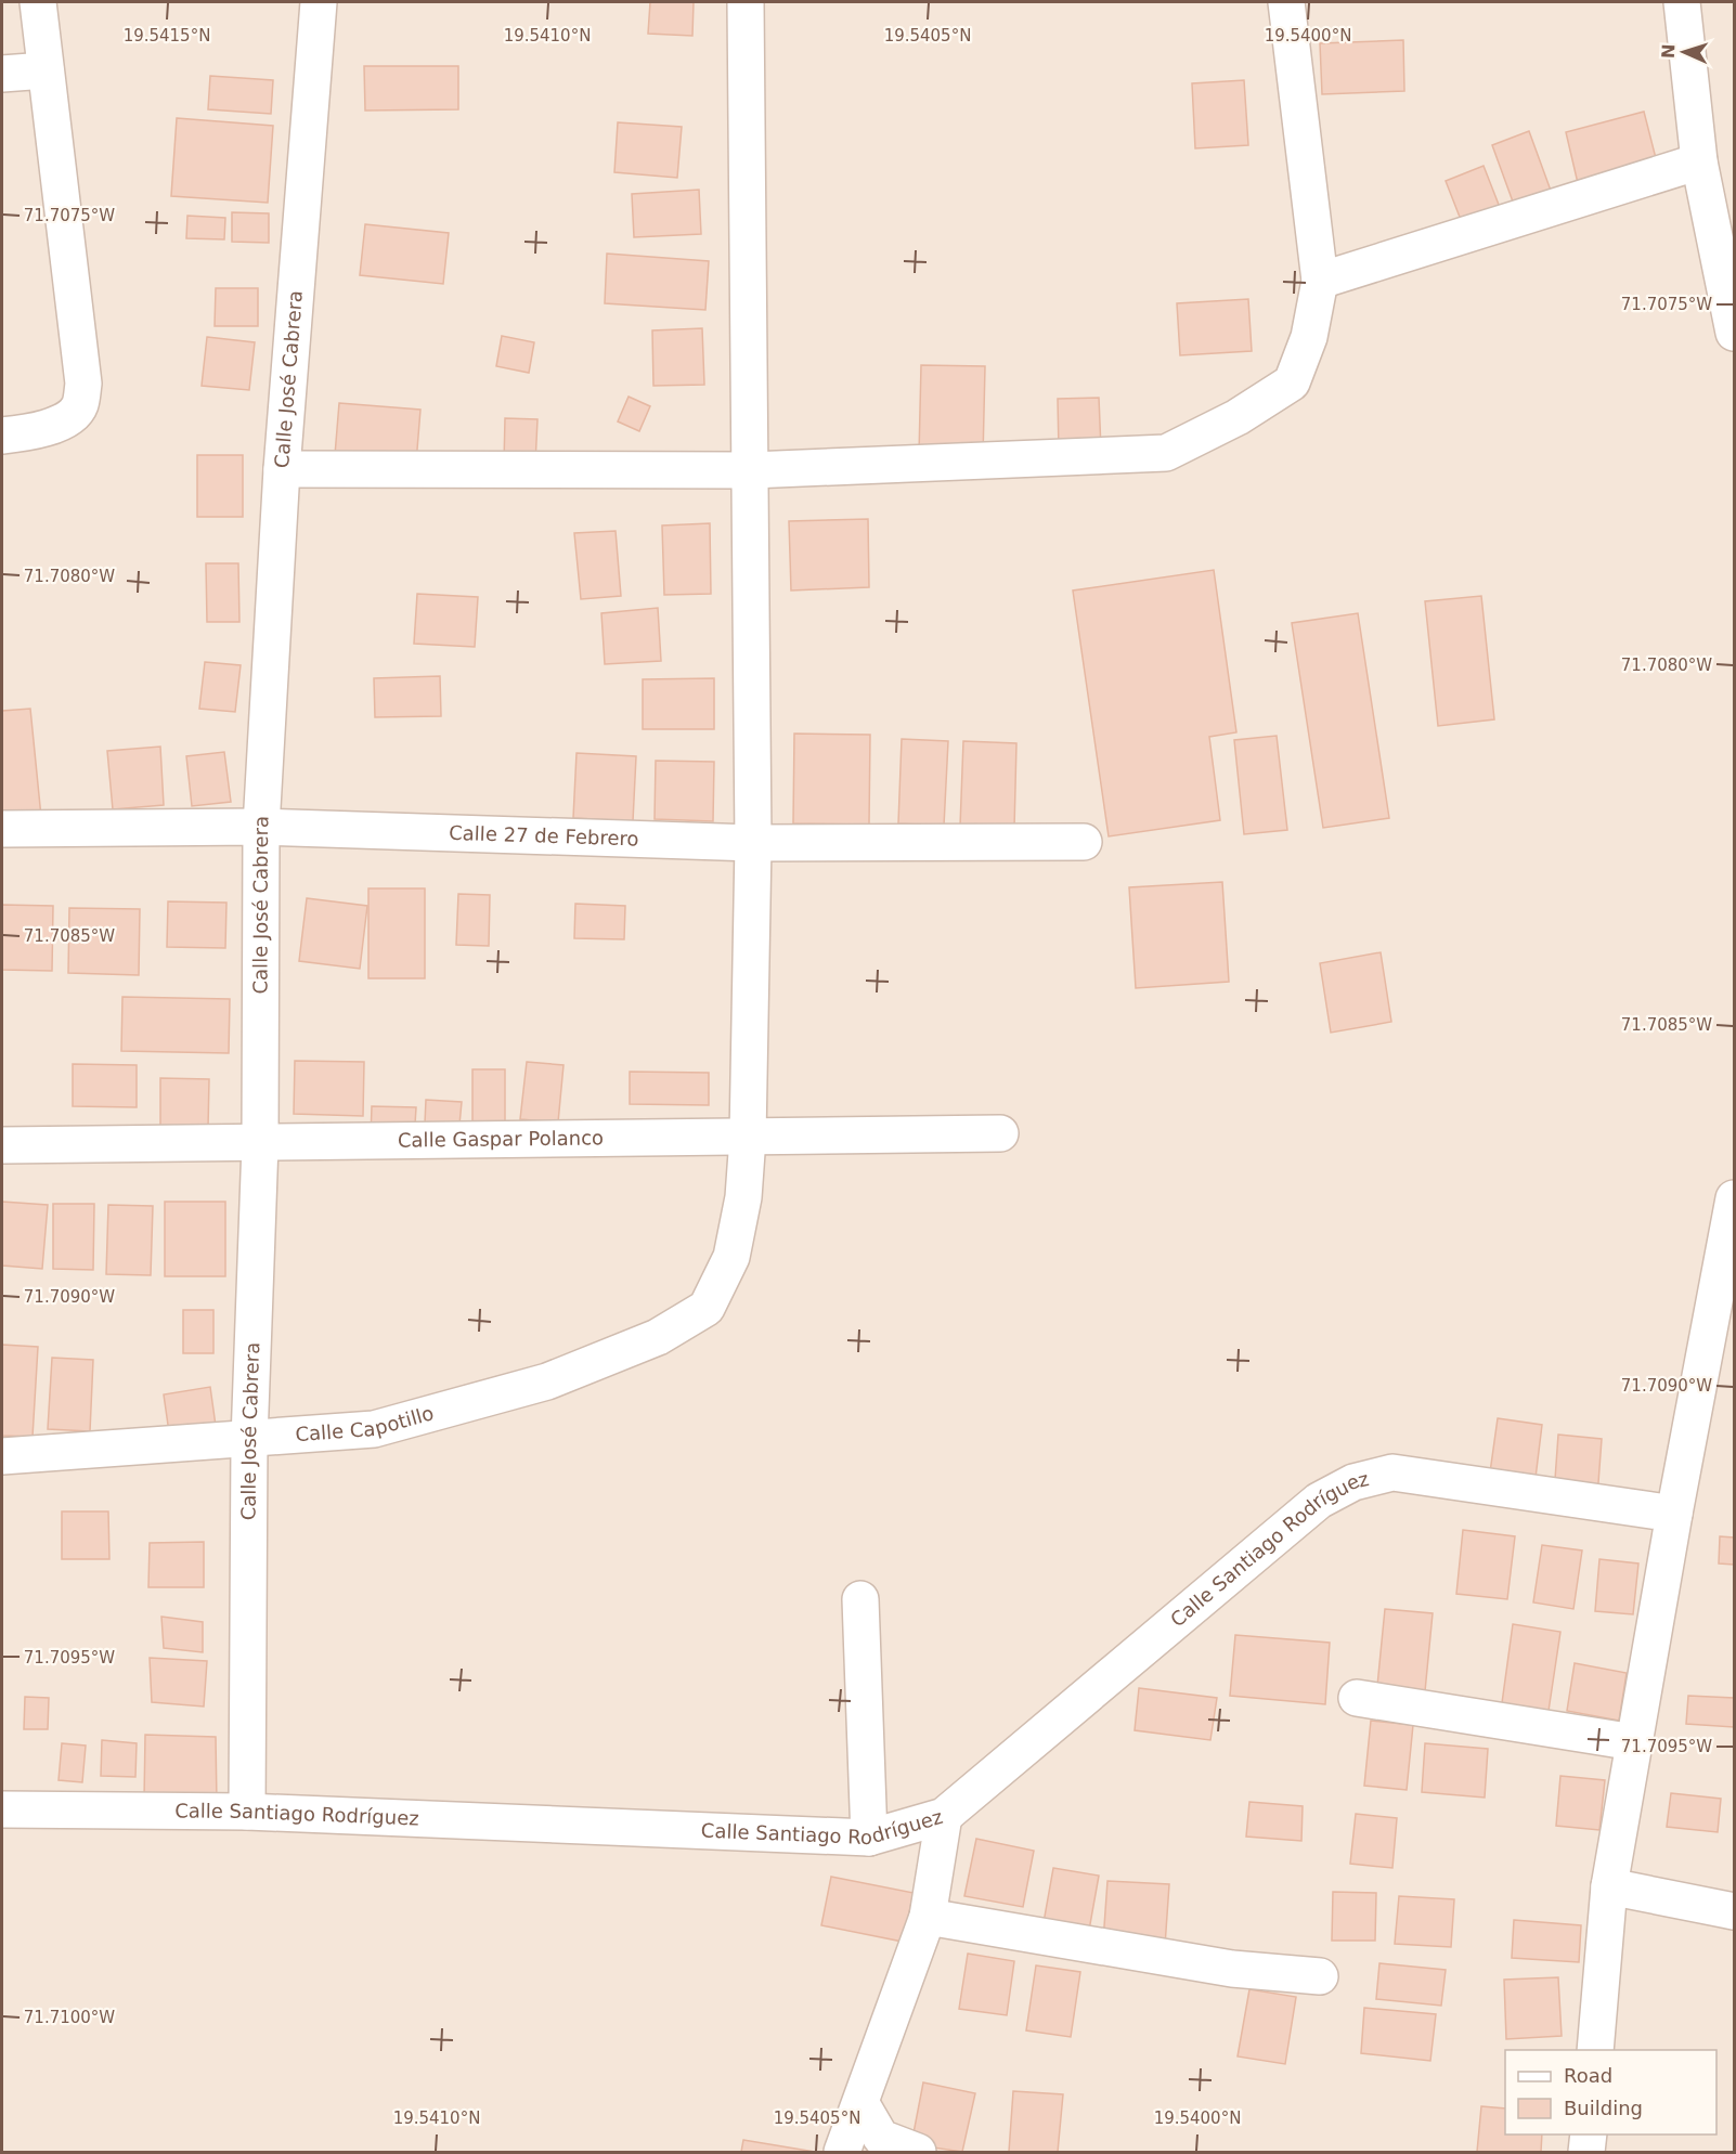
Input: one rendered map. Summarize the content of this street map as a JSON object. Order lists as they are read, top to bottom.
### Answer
{
  "streets": {
    "street": [
      "Calle José Cabrera",
      "Calle 27 de Febrero",
      "Calle Gaspar Polanco",
      "Calle Capotillo",
      "Calle Santiago Rodríguez"
    ]
  },
  "crossings": [
    ["Calle José Cabrera", "Calle 27 de Febrero"],
    ["Calle José Cabrera", "Calle Gaspar Polanco"],
    ["Calle José Cabrera", "Calle Capotillo"],
    ["Calle José Cabrera", "Calle Santiago Rodríguez"],
    ["Calle Gaspar Polanco", "Calle Capotillo"]
  ],
  "legend": ["Road", "Building"],
  "north": "left",
  "coordinates": [
    "19.5415°N",
    "19.5410°N",
    "19.5405°N",
    "19.5400°N",
    "71.7075°W",
    "71.7080°W",
    "71.7085°W",
    "71.7090°W",
    "71.7095°W",
    "71.7100°W"
  ]
}
